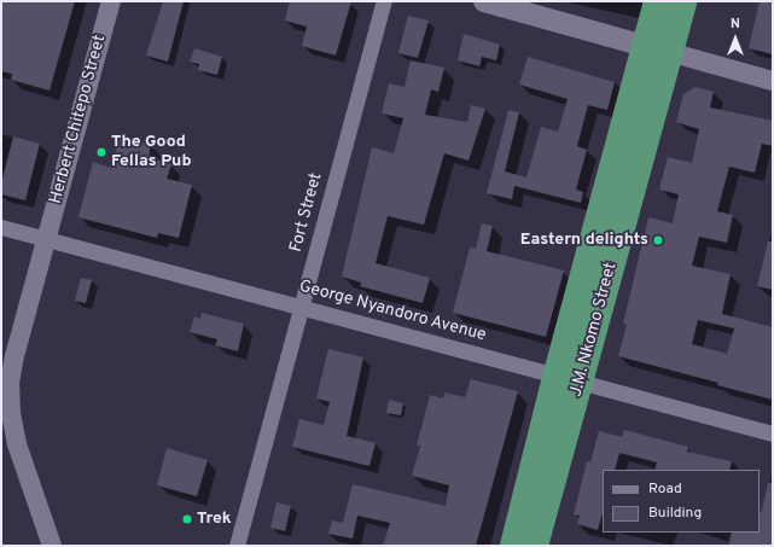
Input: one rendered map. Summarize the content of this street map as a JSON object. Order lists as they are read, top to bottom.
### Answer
{
  "streets": {
    "highway": ["J.M. Nkomo Street"],
    "street": ["Herbert Chitepo Street", "Fort Street", "George Nyandoro Avenue"]
  },
  "crossings": [
    ["Herbert Chitepo Street", "George Nyandoro Avenue"],
    ["Fort Street", "George Nyandoro Avenue"],
    ["George Nyandoro Avenue", "J.M. Nkomo Street"]
  ],
  "places": ["The Good Fellas Pub", "Eastern delights", "Trek"],
  "legend": ["Road", "Building"],
  "north": "top"
}
